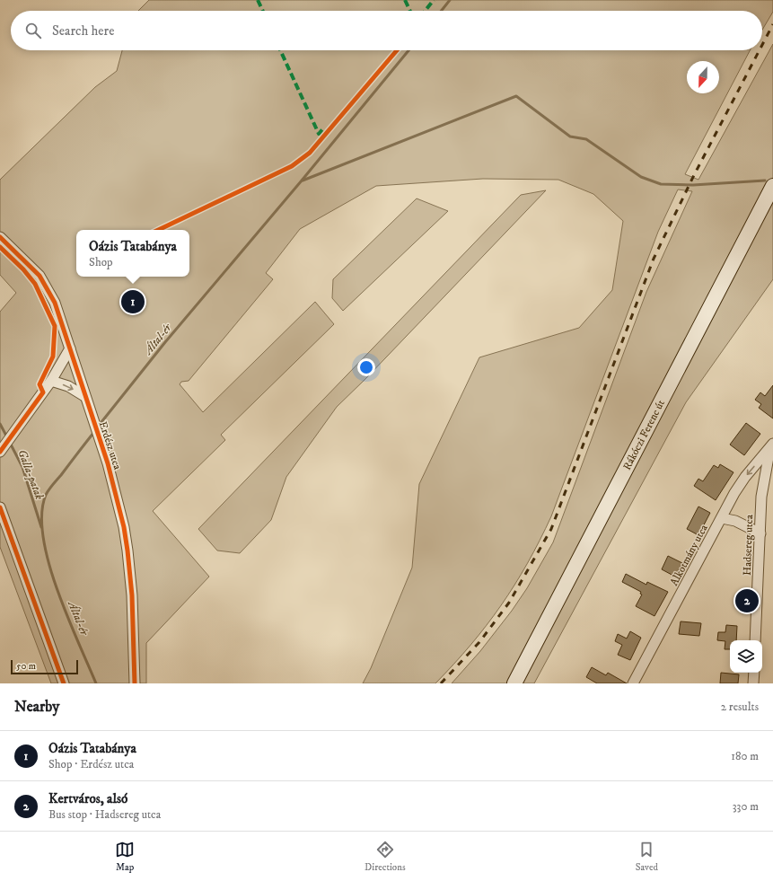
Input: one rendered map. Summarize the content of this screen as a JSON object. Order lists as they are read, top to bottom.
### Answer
{
  "streets": {
    "main road": ["Rákóczi Ferenc út"],
    "street": ["Erdész utca", "Hadsereg utca", "Alkotmány utca"]
  },
  "water": ["Által-ér", "Galla-patak"],
  "scale_bar": "50 m",
  "north": "bottom",
  "page": {
    "search": "Search here",
    "popup": ["Oázis Tatabánya", "Shop"],
    "pins": ["1", "2"],
    "scale": "50 m",
    "heading": ["Nearby", "2 results"],
    "list": [
      {
        "mark": "1",
        "name": "Oázis Tatabánya",
        "note": "Shop · Erdész utca",
        "value": "180 m"
      },
      {
        "mark": "2",
        "name": "Kertváros, alsó",
        "note": "Bus stop · Hadsereg utca",
        "value": "330 m"
      }
    ],
    "nav": ["Map", "Directions", "Saved"]
  }
}
